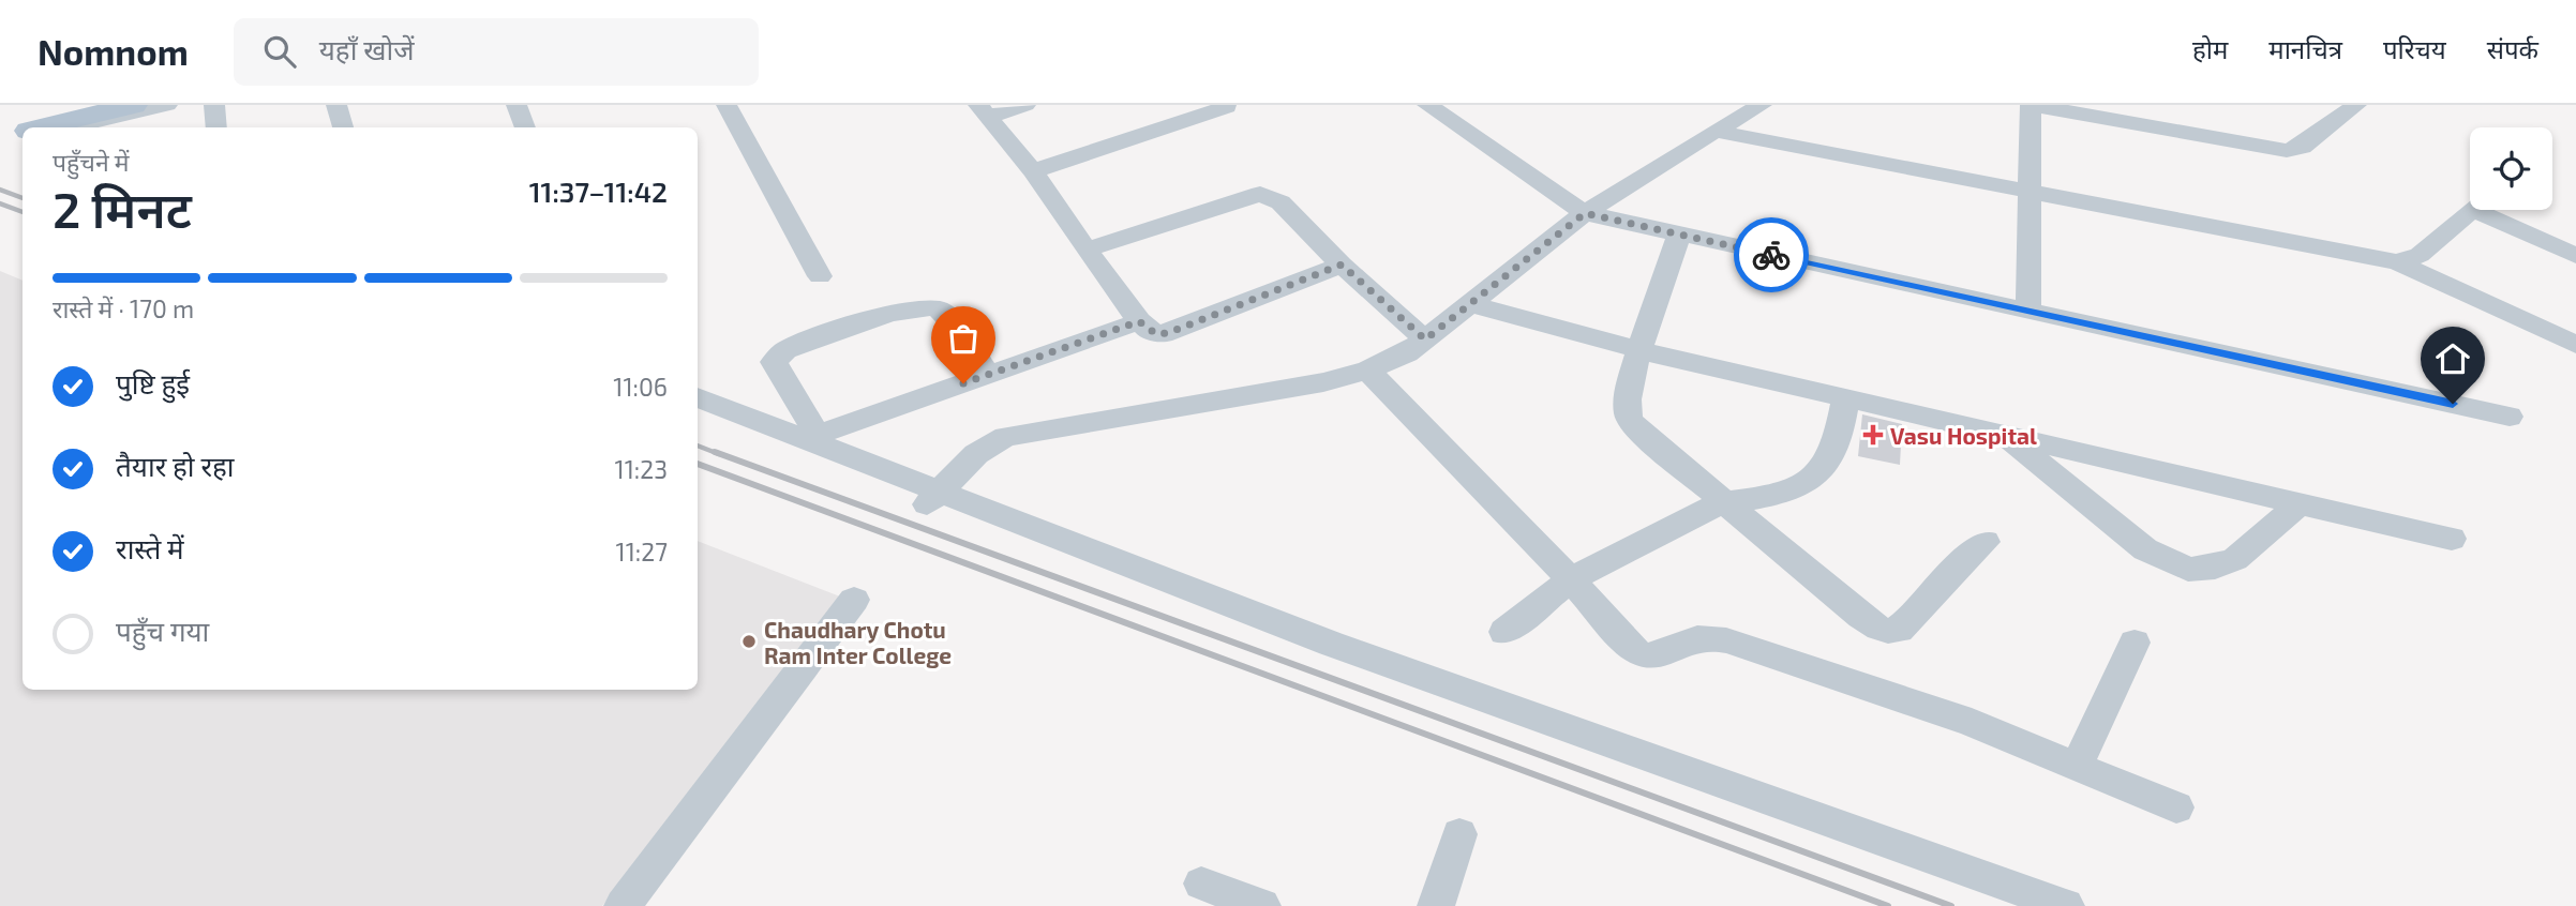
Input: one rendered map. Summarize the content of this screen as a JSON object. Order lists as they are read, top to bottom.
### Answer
{
  "places": {
    "health": ["Vasu Hospital"],
    "other": ["Chaudhary Chotu Ram Inter College"]
  },
  "page": {
    "header": "Nomnom",
    "search": "यहाँ खोजें",
    "nav": [
      "होम",
      "मानचित्र",
      "परिचय",
      "संपर्क"
    ],
    "heading": ["2 मिनट", "पहुँचने में", "11:37–11:42"],
    "bar": "रास्ते में · 170 m",
    "list": [
      ["पुष्टि हुई", "11:06"],
      ["तैयार हो रहा", "11:23"],
      ["रास्ते में", "11:27"],
      "पहुँच गया"
    ]
  }
}
